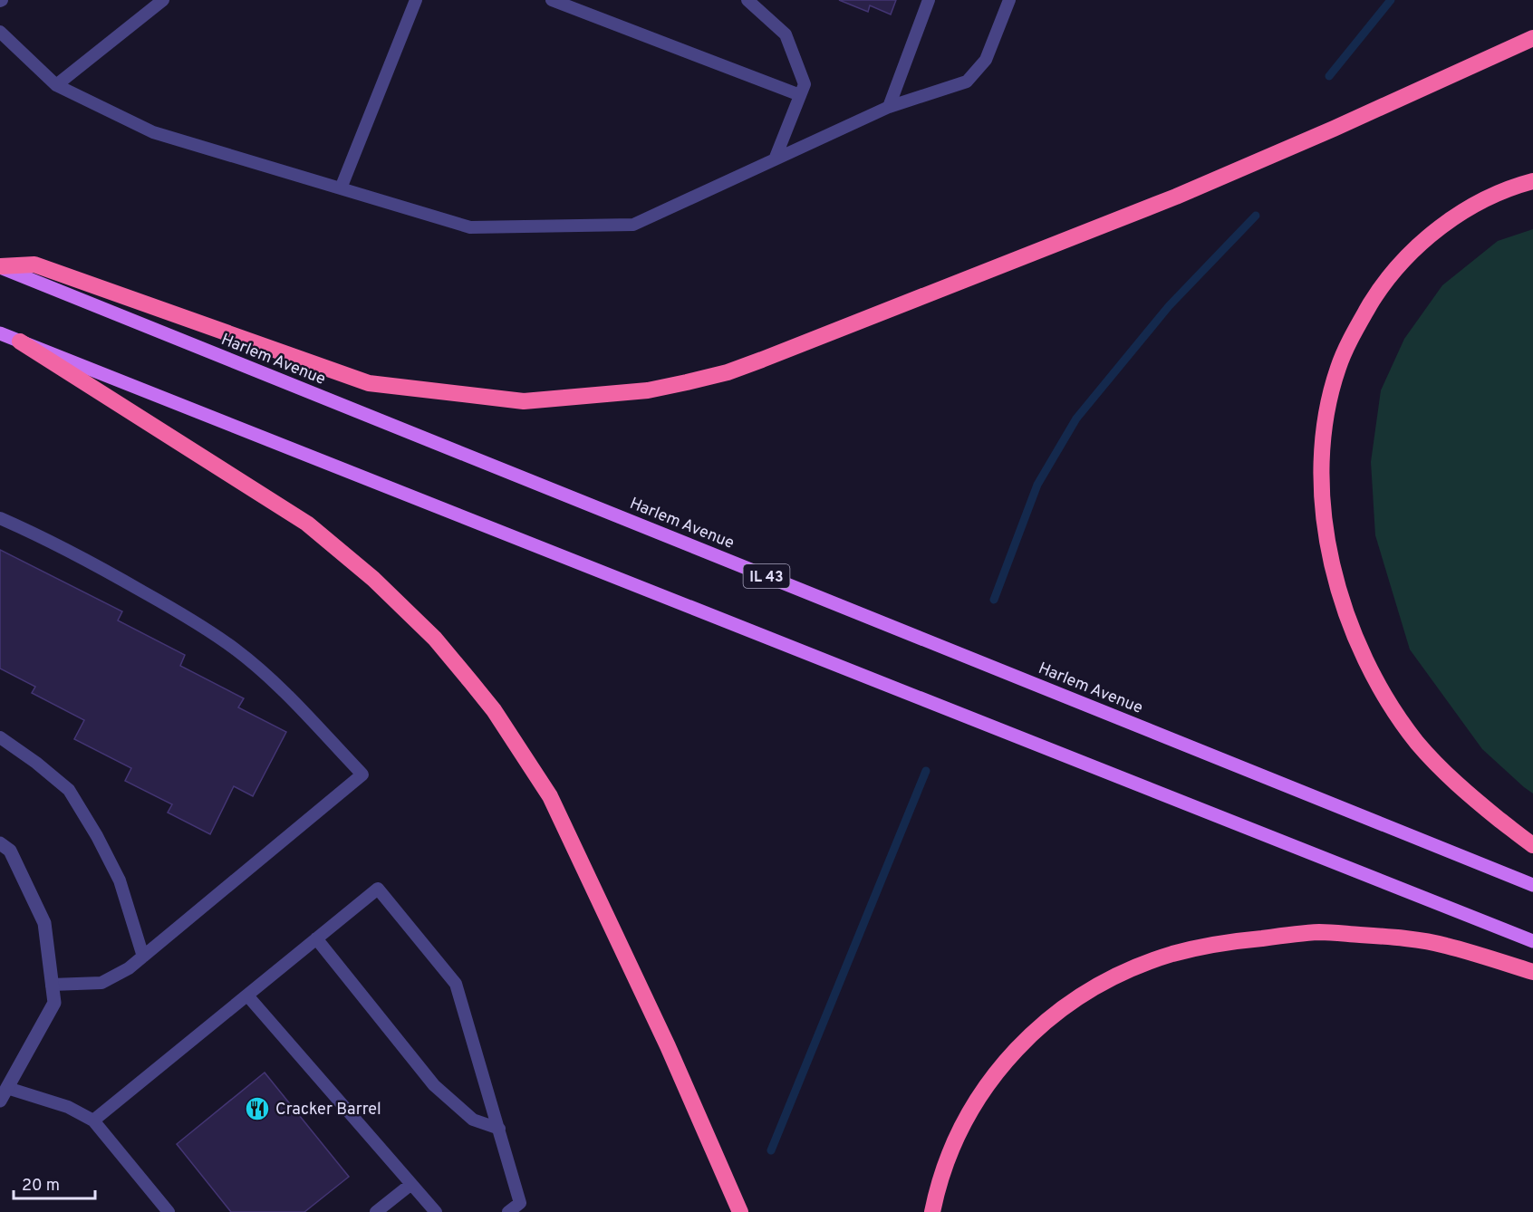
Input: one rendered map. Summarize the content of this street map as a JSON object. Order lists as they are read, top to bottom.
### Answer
{
  "streets": {
    "main road": ["Harlem Avenue", "IL 43"]
  },
  "places": {
    "restaurant": ["Cracker Barrel"]
  },
  "scale_bar": "20 m"
}
